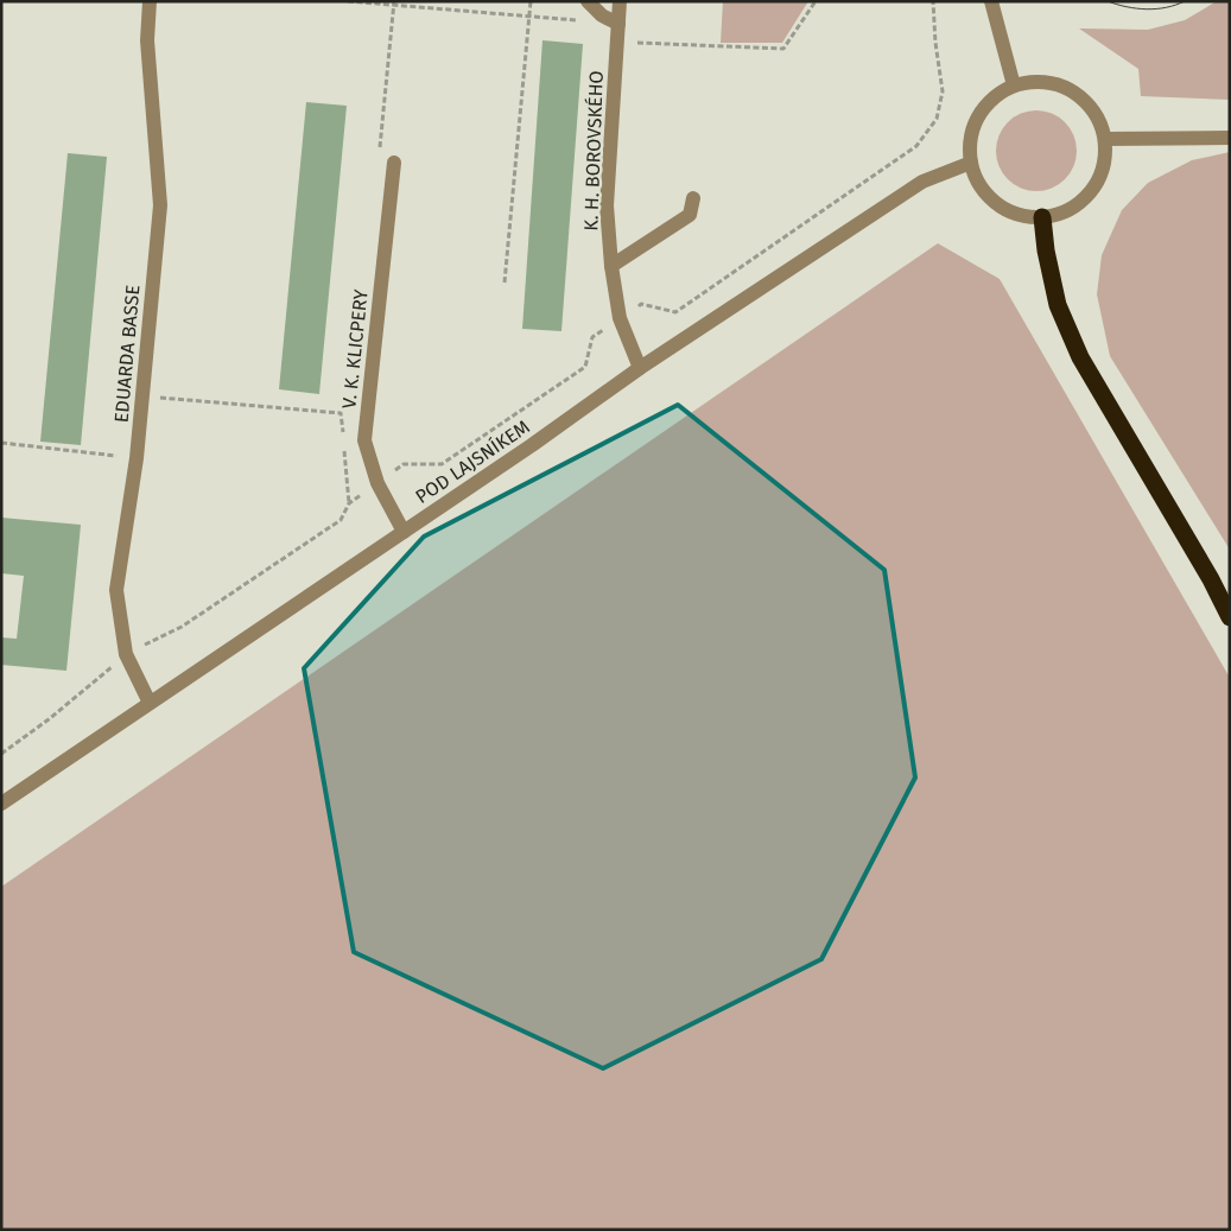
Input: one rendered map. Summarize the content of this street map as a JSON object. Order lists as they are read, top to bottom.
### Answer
{
  "streets": {
    "street": [
      "K. H. BOROVSKÉHO",
      "V. K. KLICPERY",
      "EDUARDA BASSE",
      "POD LAJSNÍKEM"
    ]
  },
  "crossings": [
    ["K. H. BOROVSKÉHO", "POD LAJSNÍKEM"],
    ["V. K. KLICPERY", "POD LAJSNÍKEM"],
    ["EDUARDA BASSE", "POD LAJSNÍKEM"]
  ]
}
